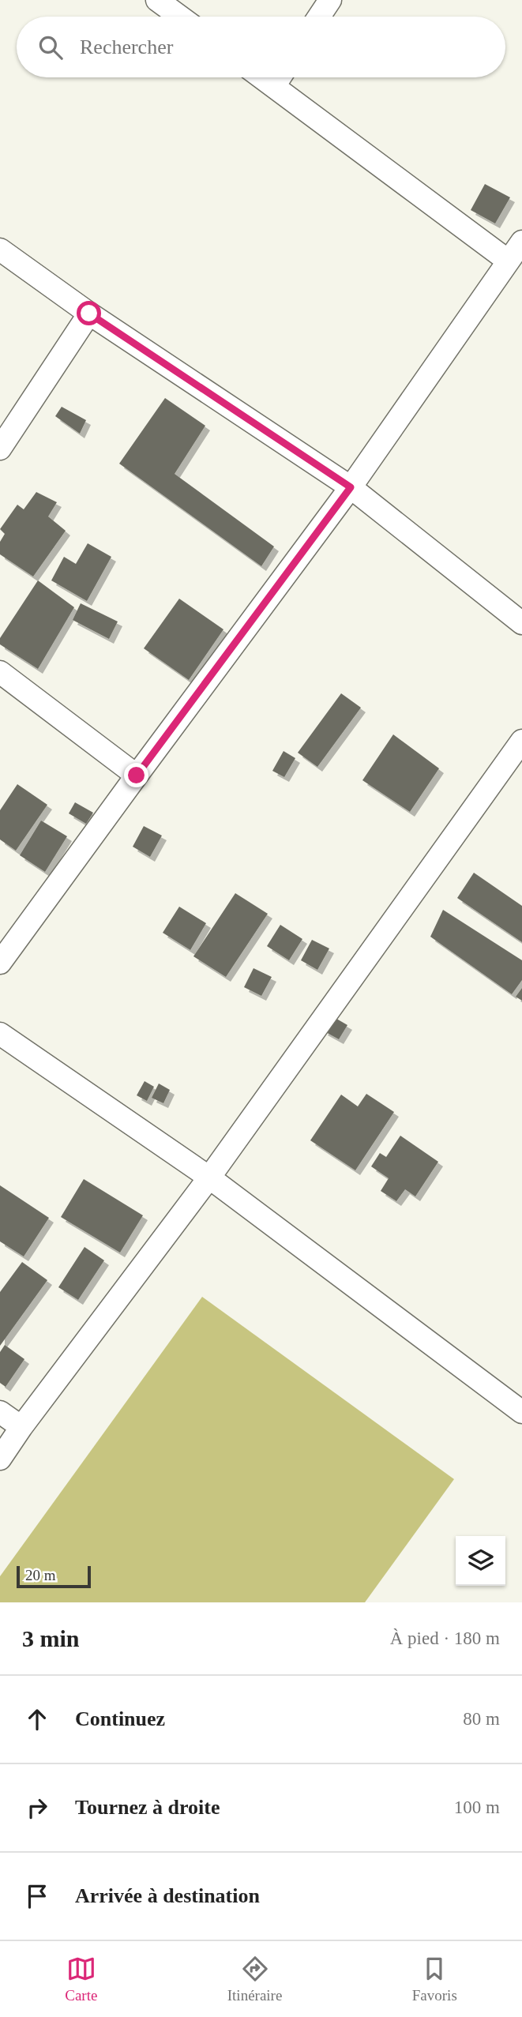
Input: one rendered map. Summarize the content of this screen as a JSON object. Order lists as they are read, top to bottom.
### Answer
{
  "scale_bar": "20 m",
  "page": {
    "search": "Rechercher",
    "scale": "20 m",
    "heading": ["3 min", "À pied · 180 m"],
    "list": [
      ["Continuez", "80 m"],
      ["Tournez à droite", "100 m"],
      "Arrivée à destination"
    ],
    "nav": ["Carte", "Itinéraire", "Favoris"]
  }
}
